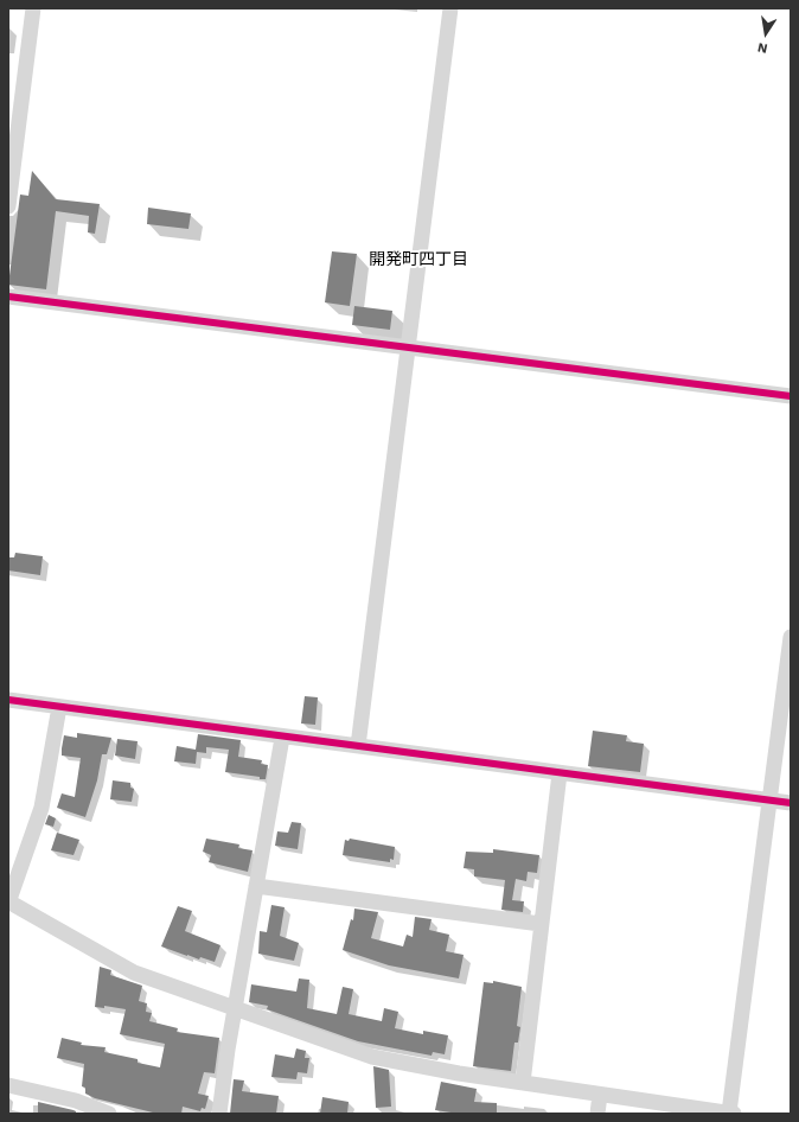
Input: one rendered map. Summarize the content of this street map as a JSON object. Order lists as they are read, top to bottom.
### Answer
{
  "districts": ["開発町四丁目"],
  "north": "bottom"
}
